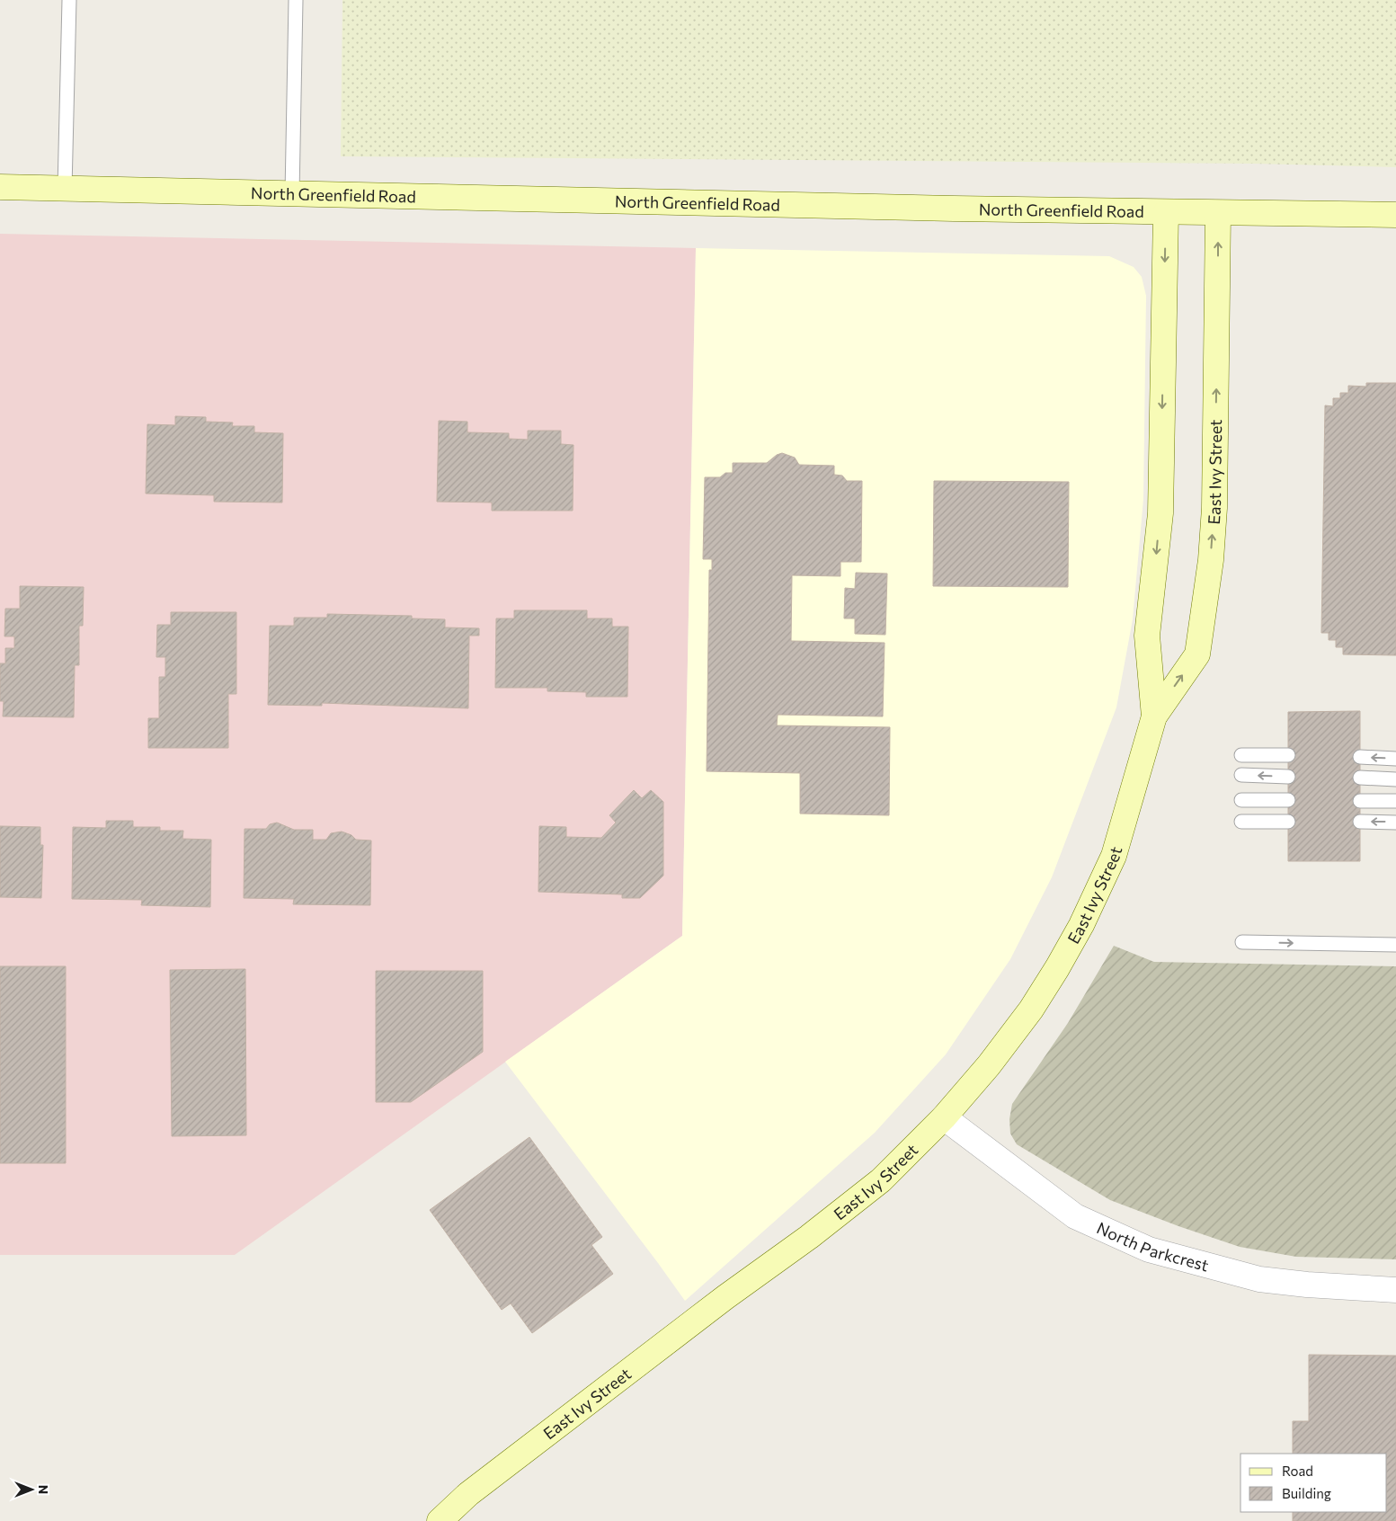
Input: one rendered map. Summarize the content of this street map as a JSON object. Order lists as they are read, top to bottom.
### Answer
{
  "streets": {
    "street": ["North Greenfield Road", "East Ivy Street", "North Parkcrest"]
  },
  "crossings": [
    ["North Greenfield Road", "East Ivy Street"],
    ["East Ivy Street", "North Parkcrest"]
  ],
  "legend": ["Road", "Building"],
  "north": "right"
}
